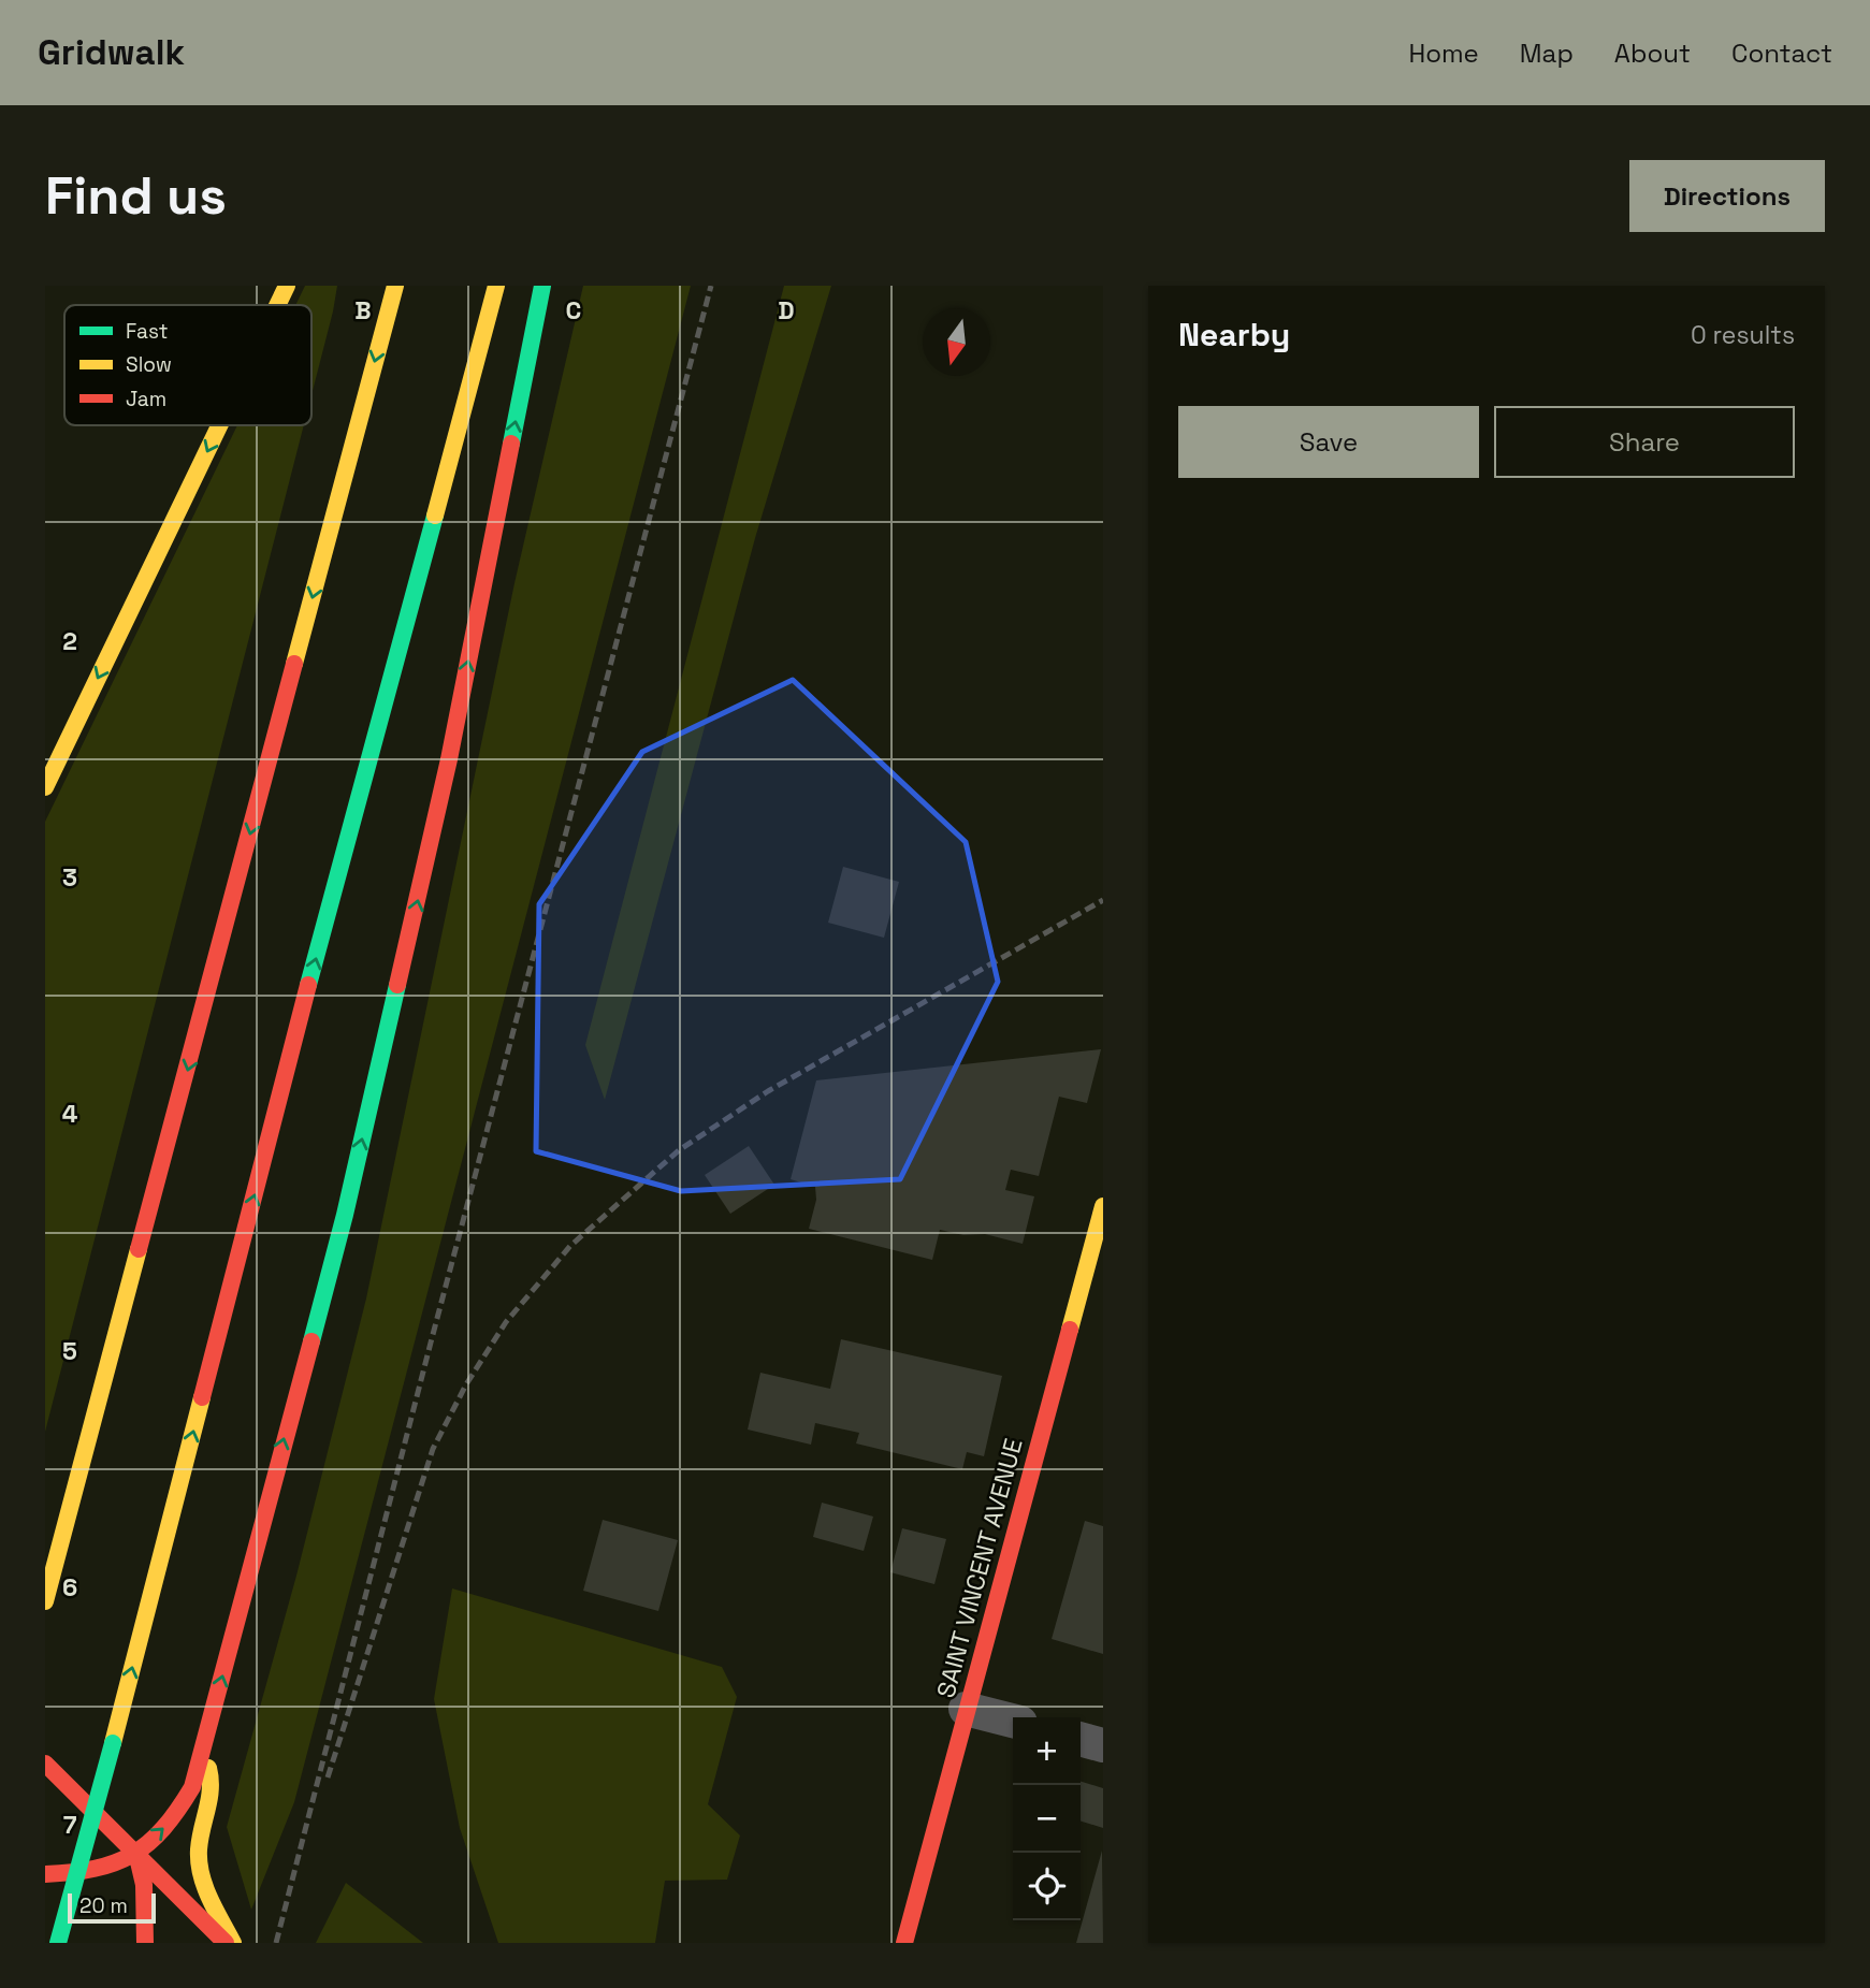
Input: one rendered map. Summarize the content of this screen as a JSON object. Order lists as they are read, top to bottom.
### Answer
{
  "streets": {
    "main road": ["SAINT VINCENT AVENUE"]
  },
  "legend": ["Fast", "Slow", "Jam"],
  "scale_bar": "20 m",
  "north": "bottom",
  "page": {
    "header": "Gridwalk",
    "nav": [
      "Home",
      "Map",
      "About",
      "Contact"
    ],
    "buttons": [
      "Directions",
      ["Save", "Share"]
    ],
    "title": "Find us",
    "heading": ["Nearby", "0 results"],
    "map_buttons": ["+", "−"],
    "scale": "20 m"
  },
  "grid": {
    "columns": ["B", "C", "D"],
    "rows": [
      "2",
      "3",
      "4",
      "5",
      "6",
      "7"
    ]
  }
}
